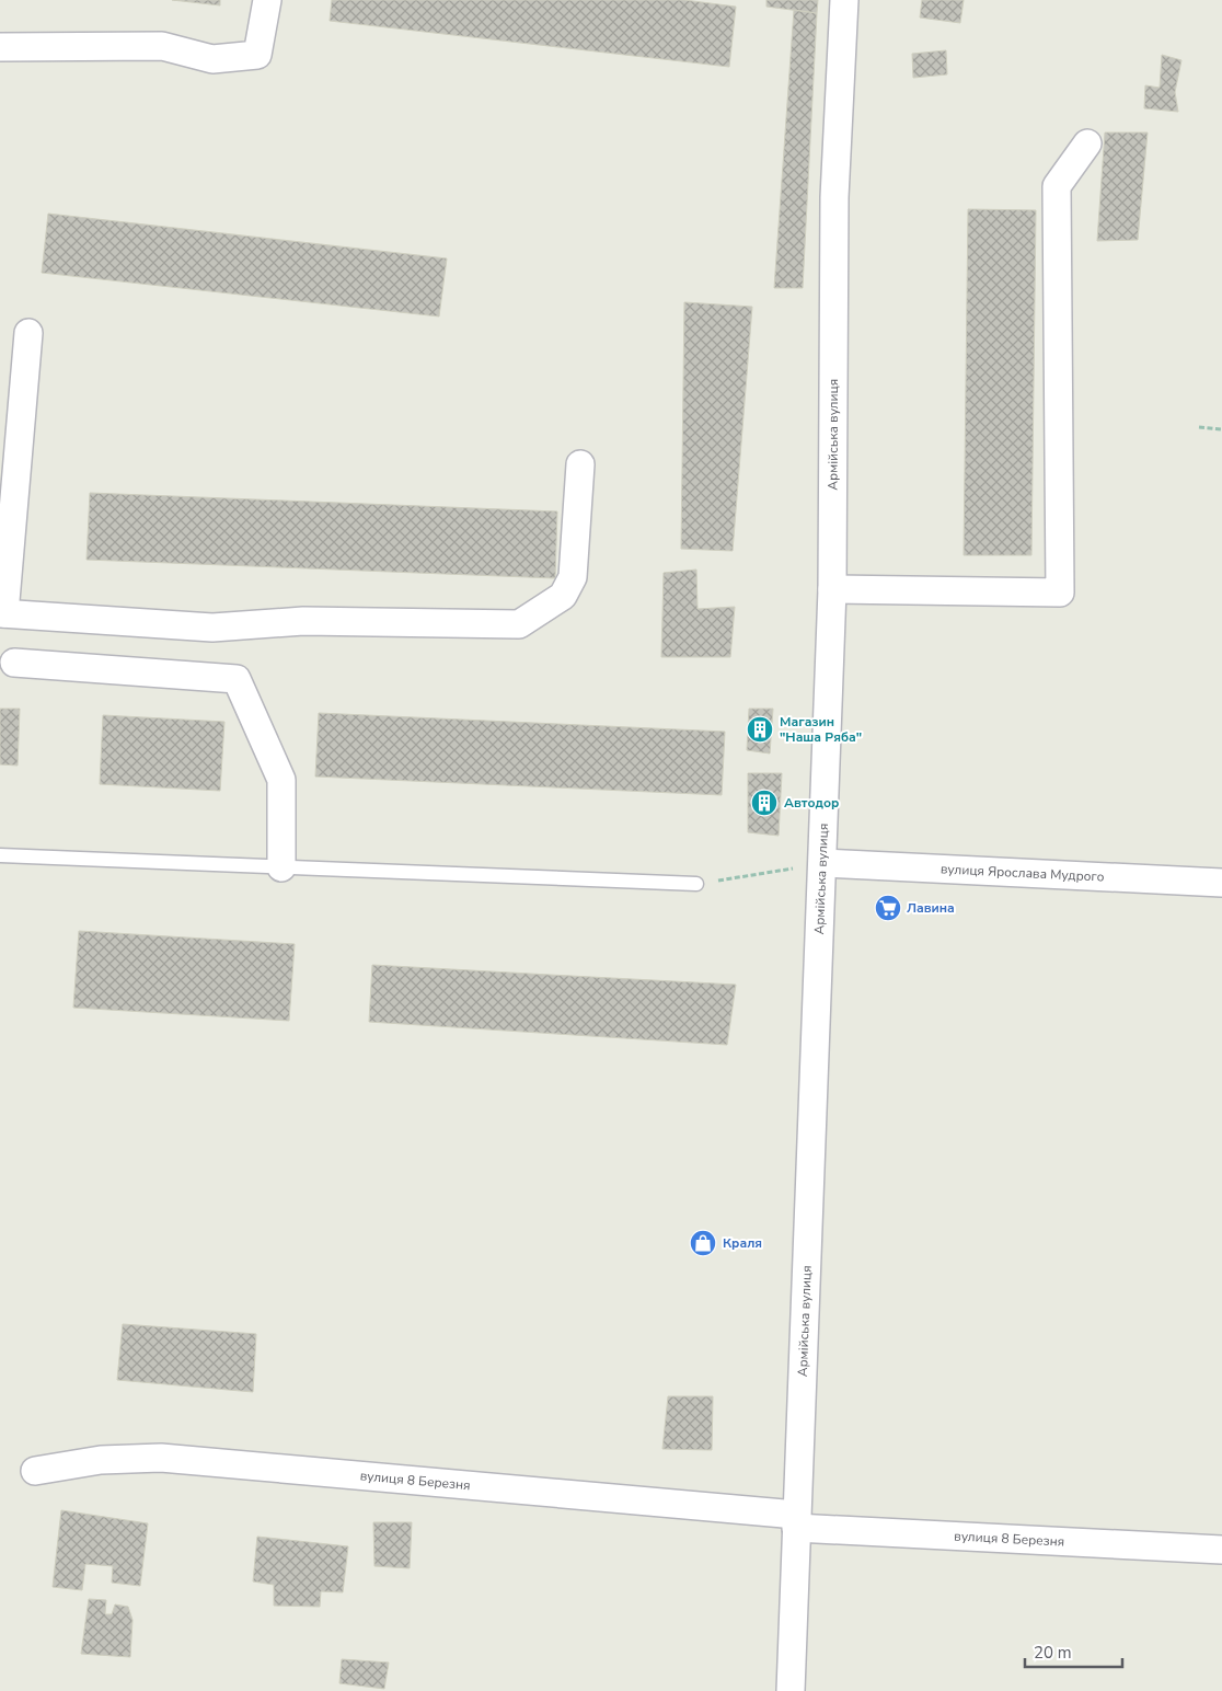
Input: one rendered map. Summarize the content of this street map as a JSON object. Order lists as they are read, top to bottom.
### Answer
{
  "streets": {
    "street": ["Армійська вулиця", "вулиця Ярослава Мудрого", "вулиця 8 Березня"]
  },
  "crossings": [
    ["Армійська вулиця", "вулиця Ярослава Мудрого"],
    ["Армійська вулиця", "вулиця 8 Березня"]
  ],
  "places": {
    "building": ["Магазин \"Наша Ряба\"", "Автодор"],
    "supermarket": ["Лавина"],
    "shop": ["Краля"]
  },
  "scale_bar": "20 m"
}
